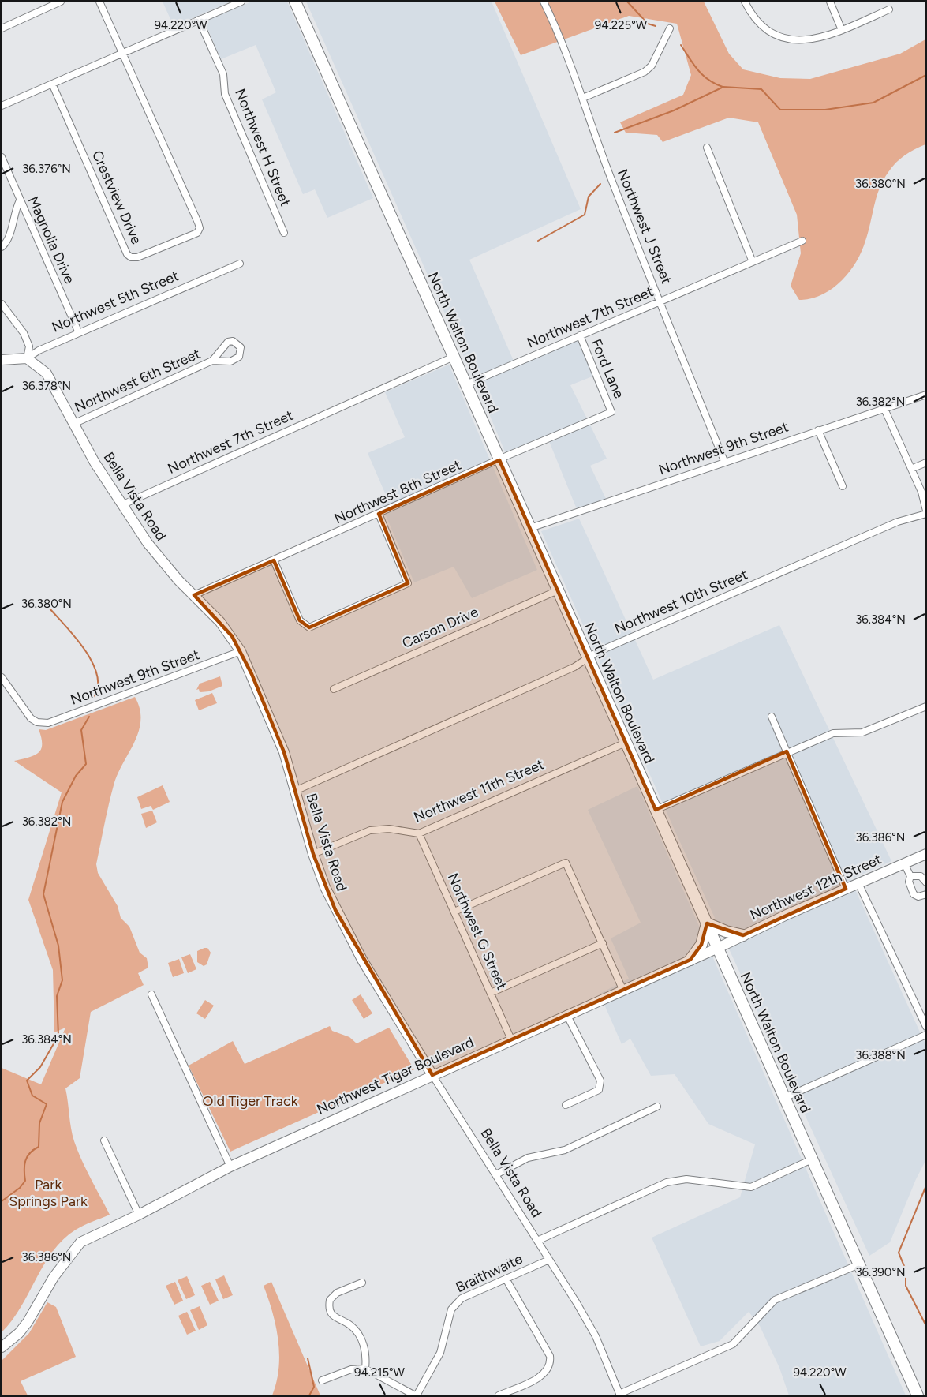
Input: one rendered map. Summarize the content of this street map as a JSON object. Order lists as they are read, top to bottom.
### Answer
{
  "streets": {
    "main road": ["North Walton Boulevard"],
    "street": [
      "Northwest H Street",
      "Crestview Drive",
      "Northwest J Street",
      "Magnolia Drive",
      "Northwest 5th Street",
      "Northwest 7th Street",
      "Ford Lane",
      "Northwest 6th Street",
      "Northwest 9th Street",
      "Northwest 8th Street",
      "Bella Vista Road",
      "Northwest 10th Street",
      "Carson Drive",
      "Northwest 11th Street",
      "Northwest 12th Street",
      "Northwest G Street",
      "Northwest Tiger Boulevard",
      "Braithwaite"
    ]
  },
  "crossings": [
    ["Northwest J Street", "Northwest 7th Street"],
    ["Northwest J Street", "Northwest 9th Street"],
    ["Magnolia Drive", "Northwest 5th Street"],
    ["Northwest 5th Street", "Bella Vista Road"],
    ["Northwest 7th Street", "North Walton Boulevard"],
    ["Northwest 7th Street", "Ford Lane"],
    ["Northwest 7th Street", "Bella Vista Road"],
    ["North Walton Boulevard", "Northwest 9th Street"],
    ["North Walton Boulevard", "Northwest 8th Street"],
    ["North Walton Boulevard", "Northwest 10th Street"],
    ["North Walton Boulevard", "Carson Drive"],
    ["North Walton Boulevard", "Northwest 11th Street"],
    ["North Walton Boulevard", "Northwest 12th Street"],
    ["North Walton Boulevard", "Northwest Tiger Boulevard"],
    ["Ford Lane", "Northwest 8th Street"],
    ["Northwest 6th Street", "Bella Vista Road"],
    ["Northwest 9th Street", "Bella Vista Road"],
    ["Northwest 8th Street", "Bella Vista Road"],
    ["Bella Vista Road", "Northwest 10th Street"],
    ["Bella Vista Road", "Northwest 11th Street"],
    ["Bella Vista Road", "Northwest Tiger Boulevard"],
    ["Bella Vista Road", "Braithwaite"],
    ["Northwest 11th Street", "Northwest G Street"],
    ["Northwest 12th Street", "Northwest Tiger Boulevard"],
    ["Northwest G Street", "Northwest Tiger Boulevard"]
  ],
  "parks": ["Old Tiger Track", "Park Springs Park"],
  "coordinates": [
    "94.220°W",
    "94.225°W",
    "36.376°N",
    "36.380°N",
    "36.378°N",
    "36.382°N",
    "36.384°N",
    "36.386°N",
    "36.388°N",
    "36.390°N",
    "94.215°W"
  ]
}
